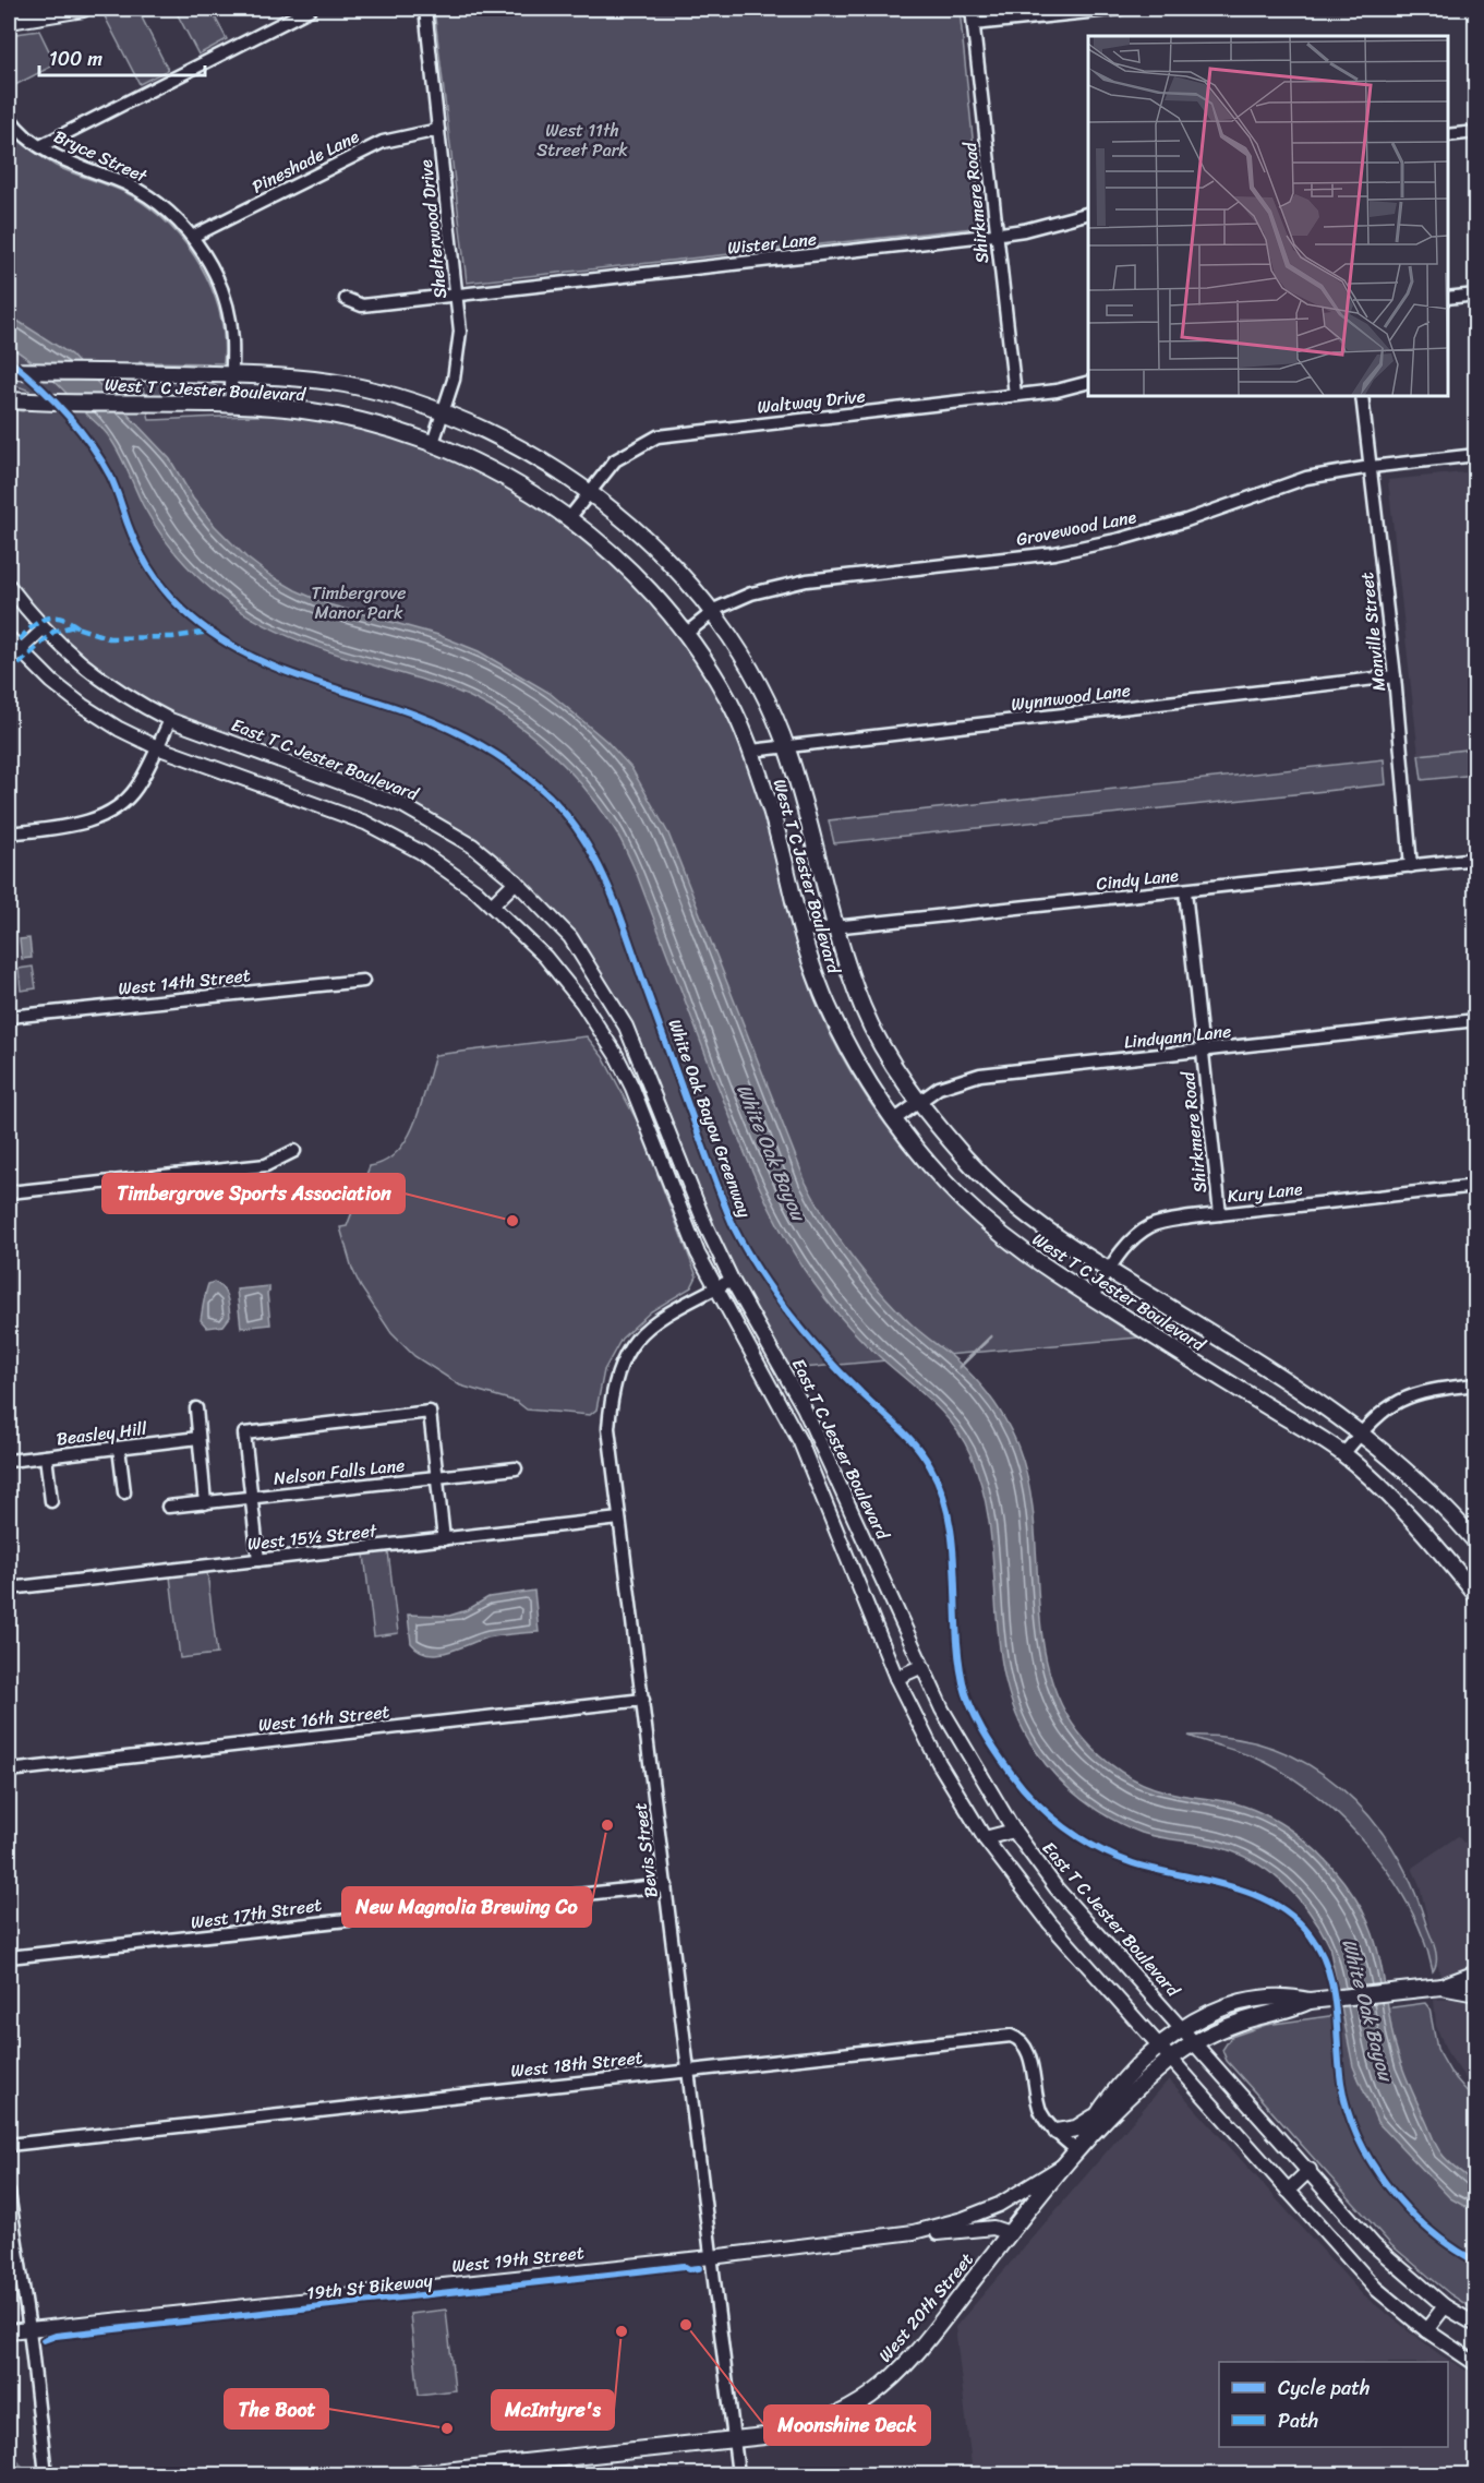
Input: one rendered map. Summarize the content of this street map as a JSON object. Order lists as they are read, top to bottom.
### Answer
{
  "streets": {
    "main road": ["West T C Jester Boulevard", "West 20th Street"],
    "street": [
      "Bryce Street",
      "Pineshade Lane",
      "Shirkmere Road",
      "Shelterwood Drive",
      "Wister Lane",
      "Waltway Drive",
      "Grovewood Lane",
      "Manville Street",
      "Wynnwood Lane",
      "East T C Jester Boulevard",
      "Cindy Lane",
      "West 14th Street",
      "Lindyann Lane",
      "Kury Lane",
      "Beasley Hill",
      "Nelson Falls Lane",
      "West 15½ Street",
      "West 16th Street",
      "Bevis Street",
      "West 17th Street",
      "West 18th Street",
      "West 19th Street"
    ],
    "cycle path": ["White Oak Bayou Greenway", "19th St Bikeway"]
  },
  "crossings": [
    ["Bryce Street", "Pineshade Lane"],
    ["Bryce Street", "West T C Jester Boulevard"],
    ["Pineshade Lane", "Shelterwood Drive"],
    ["Shirkmere Road", "Wister Lane"],
    ["Shirkmere Road", "Waltway Drive"],
    ["Shirkmere Road", "Cindy Lane"],
    ["Shirkmere Road", "Lindyann Lane"],
    ["Shirkmere Road", "Kury Lane"],
    ["Shelterwood Drive", "Wister Lane"],
    ["Shelterwood Drive", "West T C Jester Boulevard"],
    ["West T C Jester Boulevard", "Waltway Drive"],
    ["West T C Jester Boulevard", "Grovewood Lane"],
    ["West T C Jester Boulevard", "Wynnwood Lane"],
    ["West T C Jester Boulevard", "Cindy Lane"],
    ["West T C Jester Boulevard", "Lindyann Lane"],
    ["West T C Jester Boulevard", "Kury Lane"],
    ["Grovewood Lane", "Manville Street"],
    ["Manville Street", "Wynnwood Lane"],
    ["Manville Street", "Cindy Lane"],
    ["East T C Jester Boulevard", "Bevis Street"],
    ["East T C Jester Boulevard", "West 20th Street"],
    ["West 15½ Street", "Bevis Street"],
    ["West 16th Street", "Bevis Street"],
    ["Bevis Street", "West 17th Street"],
    ["Bevis Street", "West 18th Street"],
    ["Bevis Street", "West 19th Street"],
    ["Bevis Street", "West 20th Street"],
    ["West 18th Street", "West 20th Street"],
    ["West 19th Street", "West 20th Street"]
  ],
  "water": ["White Oak Bayou"],
  "parks": ["West 11th Street Park", "Timbergrove Manor Park"],
  "places": [
    "Timbergrove Sports Association",
    "New Magnolia Brewing Co",
    "Moonshine Deck",
    "McIntyre's",
    "The Boot"
  ],
  "legend": ["Cycle path", "Path"],
  "scale_bar": "100 m"
}
